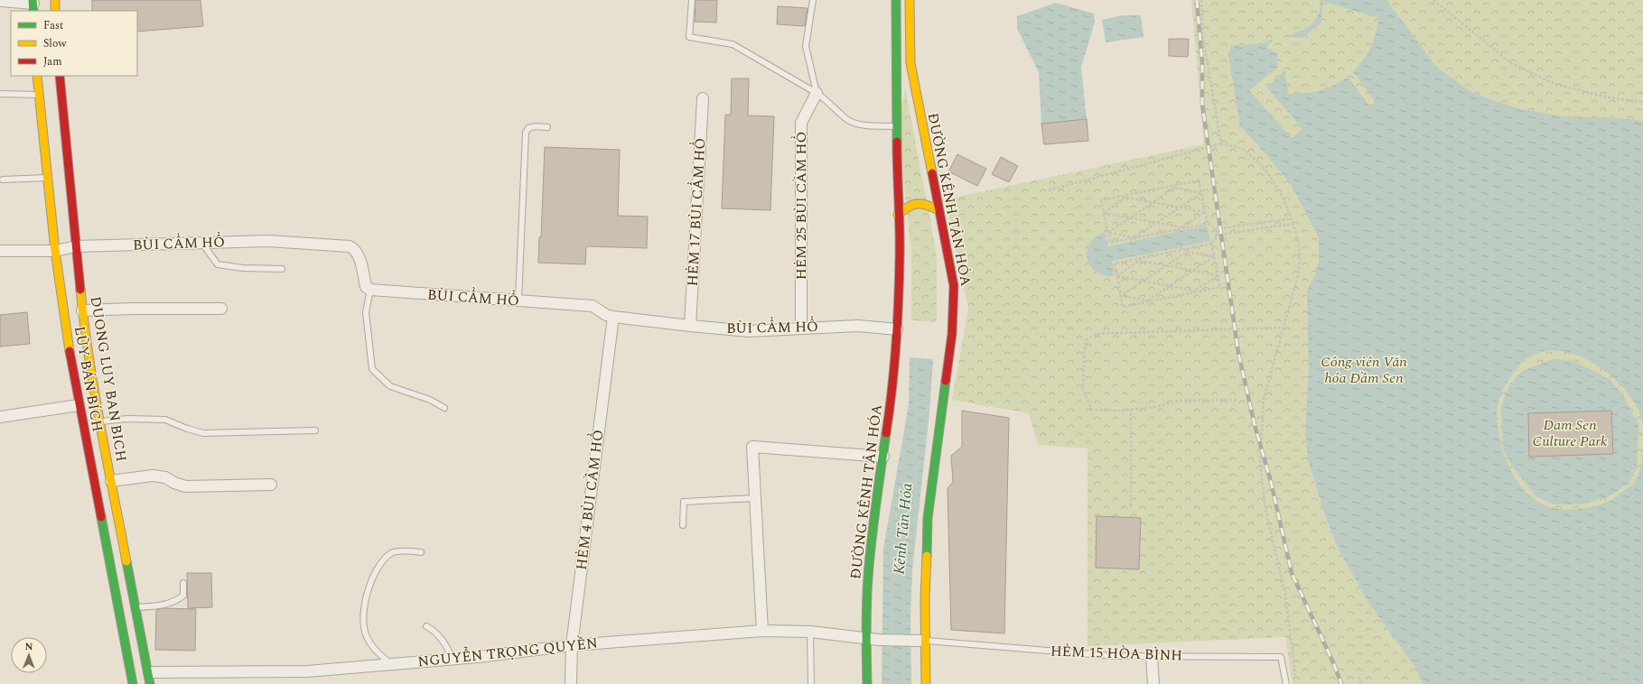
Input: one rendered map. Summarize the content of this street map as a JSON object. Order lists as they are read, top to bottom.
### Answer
{
  "streets": {
    "street": [
      "ĐƯỜNG KÊNH TÂN HÓA",
      "HẺM 25 BÙI CẦM HỔ",
      "HẺM 17 BÙI CẨM HỔ",
      "BÙI CẨM HỔ",
      "LŨY BÁN BÍCH",
      "DUONG LUY BAN BICH",
      "HẺM 4 BÙI CẦM HỔ",
      "NGUYỄN TRỌNG QUYỀN"
    ],
    "lane": ["HẺM 15 HÒA BÌNH"]
  },
  "crossings": [
    ["ĐƯỜNG KÊNH TÂN HÓA", "BÙI CẨM HỔ"],
    ["ĐƯỜNG KÊNH TÂN HÓA", "NGUYỄN TRỌNG QUYỀN"],
    ["ĐƯỜNG KÊNH TÂN HÓA", "HẺM 15 HÒA BÌNH"],
    ["HẺM 25 BÙI CẦM HỔ", "BÙI CẨM HỔ"],
    ["HẺM 17 BÙI CẨM HỔ", "BÙI CẨM HỔ"],
    ["BÙI CẨM HỔ", "LŨY BÁN BÍCH"],
    ["BÙI CẨM HỔ", "DUONG LUY BAN BICH"],
    ["BÙI CẨM HỔ", "HẺM 4 BÙI CẦM HỔ"],
    ["DUONG LUY BAN BICH", "NGUYỄN TRỌNG QUYỀN"],
    ["HẺM 4 BÙI CẦM HỔ", "NGUYỄN TRỌNG QUYỀN"],
    ["NGUYỄN TRỌNG QUYỀN", "HẺM 15 HÒA BÌNH"]
  ],
  "water": ["Kênh Tân Hóa"],
  "parks": ["Công viên Văn hóa Đầm Sen", "Dam Sen Culture Park"],
  "legend": ["Fast", "Slow", "Jam"],
  "north": "top"
}
